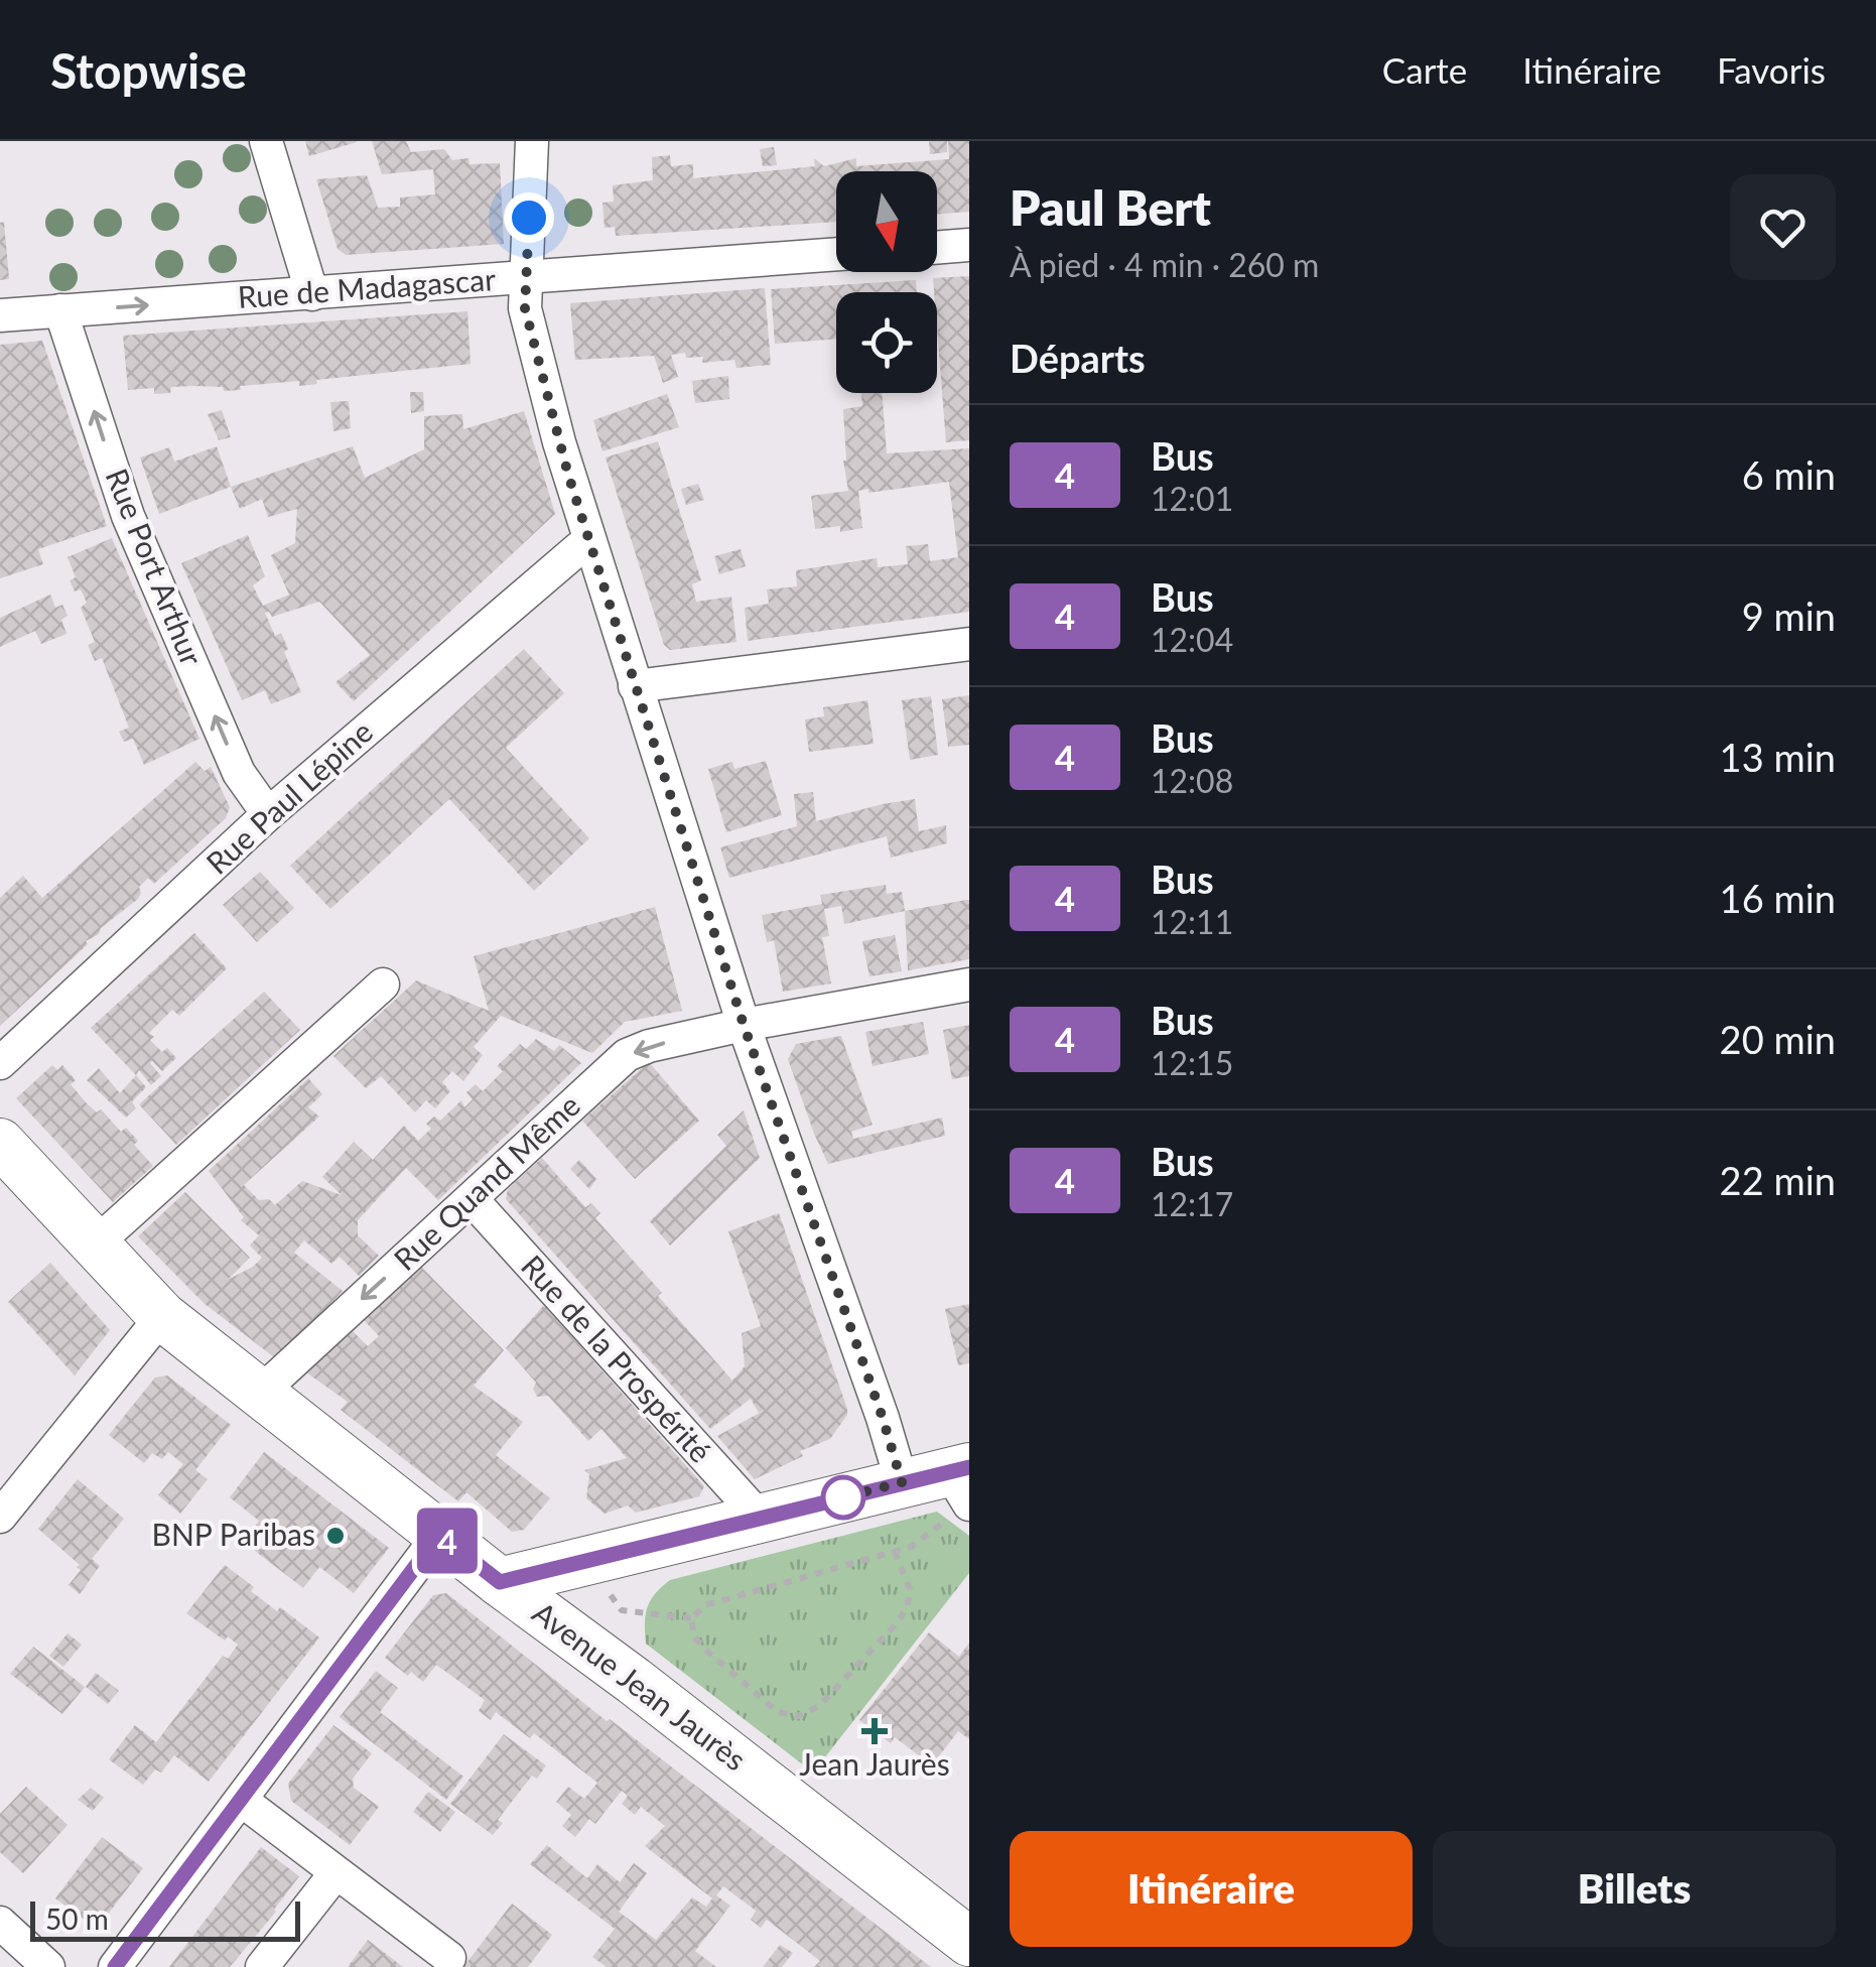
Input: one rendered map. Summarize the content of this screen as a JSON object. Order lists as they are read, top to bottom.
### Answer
{
  "streets": {
    "main road": ["Avenue Jean Jaurès"],
    "street": [
      "Rue de Madagascar",
      "Rue Port Arthur",
      "Rue Paul Lépine",
      "Rue Quand Même",
      "Rue de la Prospérité"
    ]
  },
  "crossings": [
    ["Rue de Madagascar", "Rue Port Arthur"],
    ["Rue Port Arthur", "Rue Paul Lépine"],
    ["Rue Quand Même", "Rue de la Prospérité"],
    ["Rue Quand Même", "Avenue Jean Jaurès"]
  ],
  "one_way": ["Rue Port Arthur"],
  "places": {
    "other": ["BNP Paribas"],
    "health": ["Jean Jaurès"]
  },
  "lines": ["bus line 4"],
  "scale_bar": "50 m",
  "north": "bottom",
  "page": {
    "header": "Stopwise",
    "nav": ["Carte", "Itinéraire", "Favoris"],
    "on_map": "4",
    "heading": [
      ["Paul Bert", "À pied · 4 min · 260 m"],
      "Départs"
    ],
    "list": [
      {
        "mark": "4",
        "name": "Bus",
        "note": "12:01",
        "value": "6 min"
      },
      {
        "mark": "4",
        "name": "Bus",
        "note": "12:04",
        "value": "9 min"
      },
      {
        "mark": "4",
        "name": "Bus",
        "note": "12:08",
        "value": "13 min"
      },
      {
        "mark": "4",
        "name": "Bus",
        "note": "12:11",
        "value": "16 min"
      },
      {
        "mark": "4",
        "name": "Bus",
        "note": "12:15",
        "value": "20 min"
      },
      {
        "mark": "4",
        "name": "Bus",
        "note": "12:17",
        "value": "22 min"
      }
    ],
    "buttons": ["Itinéraire", "Billets"],
    "scale": "50 m"
  }
}
